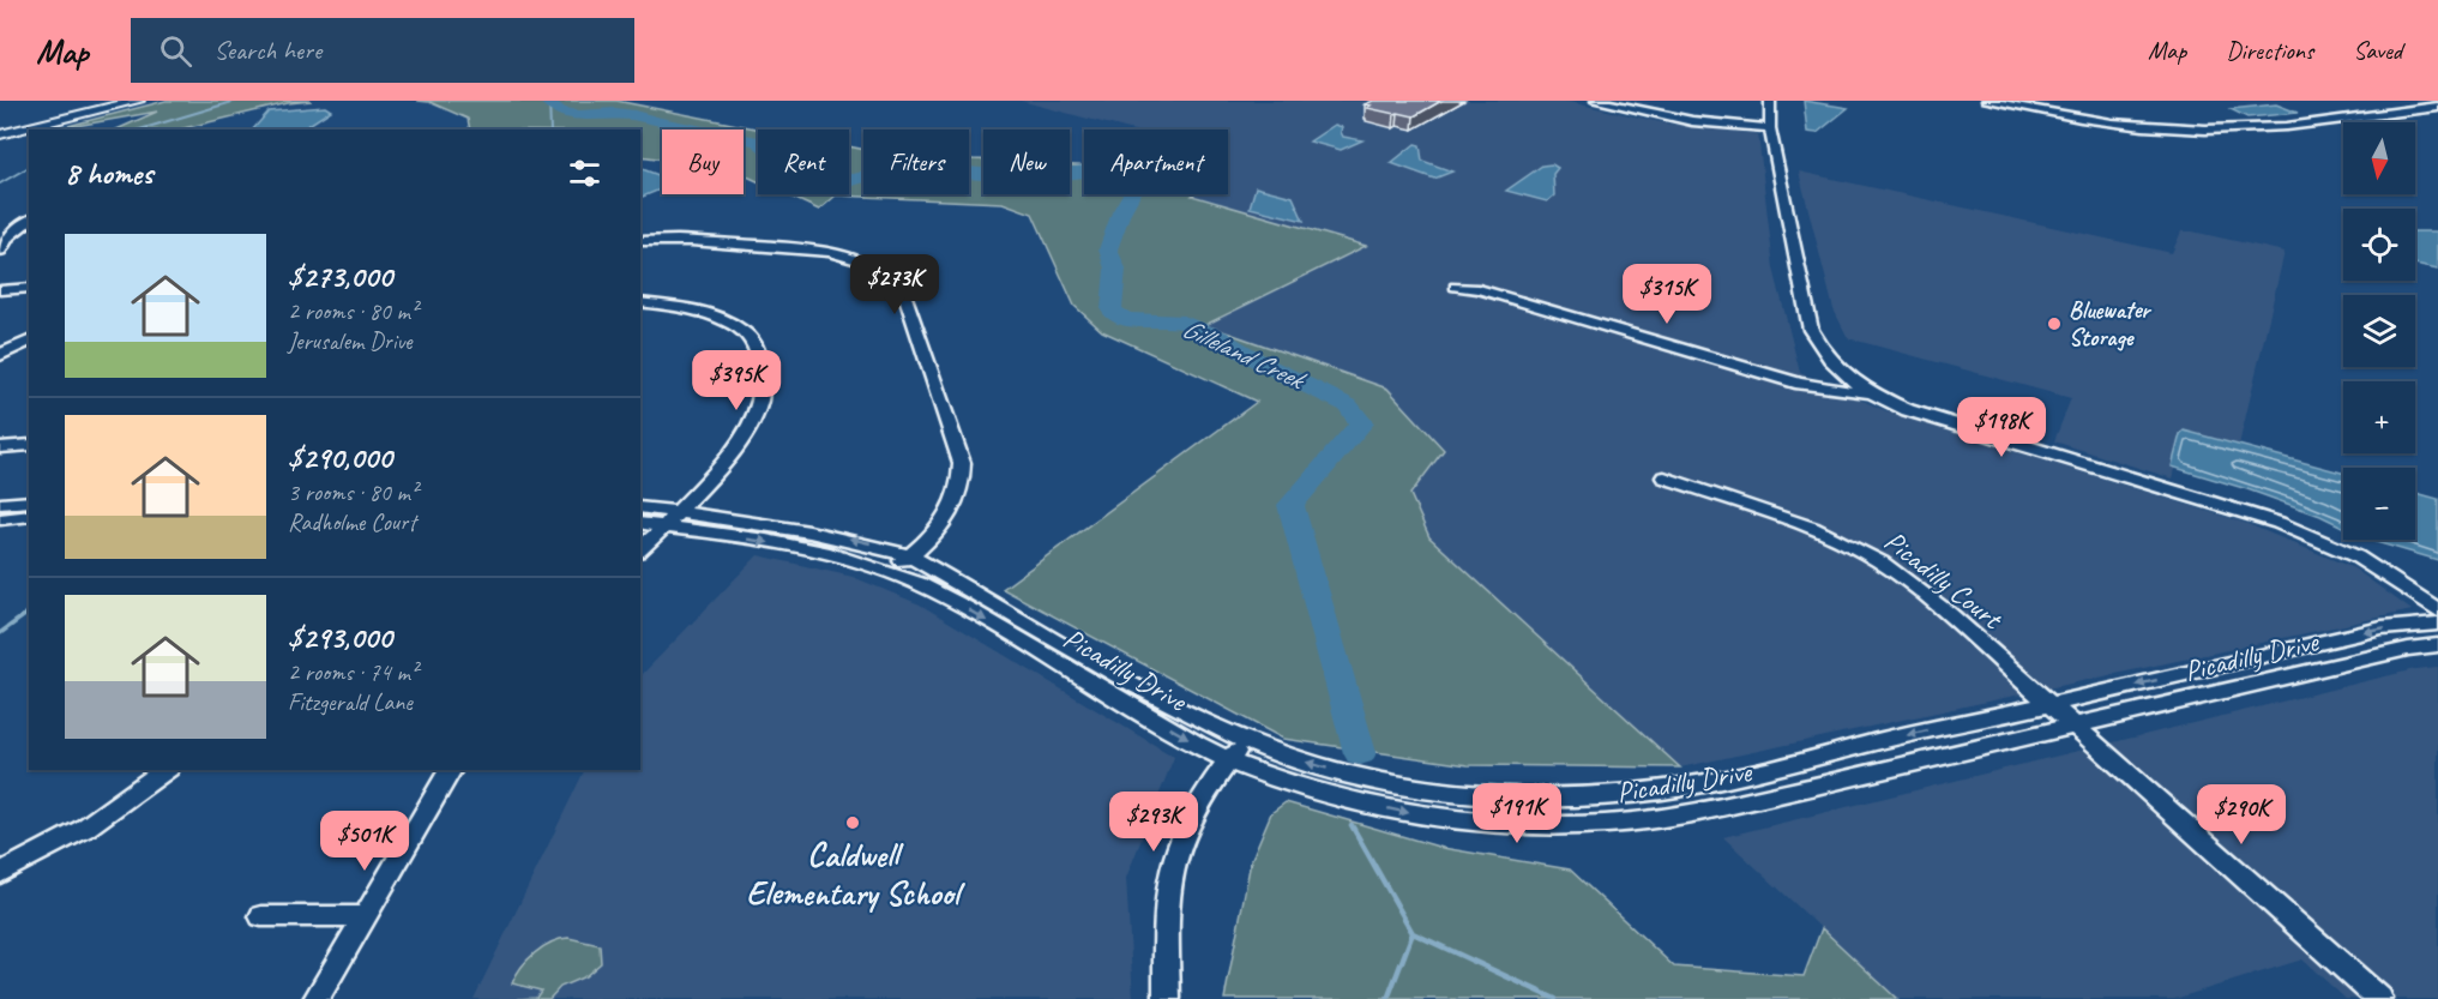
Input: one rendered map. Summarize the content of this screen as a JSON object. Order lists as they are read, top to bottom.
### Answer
{
  "streets": {
    "street": ["Picadilly Court", "Picadilly Drive"]
  },
  "crossings": [
    ["Picadilly Court", "Picadilly Drive"]
  ],
  "water": ["Gilleland Creek"],
  "places": ["Bluewater Storage", "Caldwell Elementary School"],
  "north": "bottom",
  "page": {
    "header": "Map",
    "search": "Search here",
    "nav": ["Map", "Directions", "Saved"],
    "map_buttons": ["+", "−"],
    "chip": [
      "Buy",
      "Rent",
      "Filters",
      "New",
      "Apartment"
    ],
    "heading": "8 homes",
    "list": [
      {
        "name": "$273,000",
        "note": "2 rooms · 80 m² · Jerusalem Drive"
      },
      {
        "name": "$290,000",
        "note": "3 rooms · 80 m² · Radholme Court"
      },
      {
        "name": "$293,000",
        "note": "2 rooms · 74 m² · Fitzgerald Lane"
      }
    ],
    "price": [
      "$273K",
      "$315K",
      "$395K",
      "$198K",
      "$191K",
      "$290K",
      "$293K",
      "$501K"
    ]
  }
}
